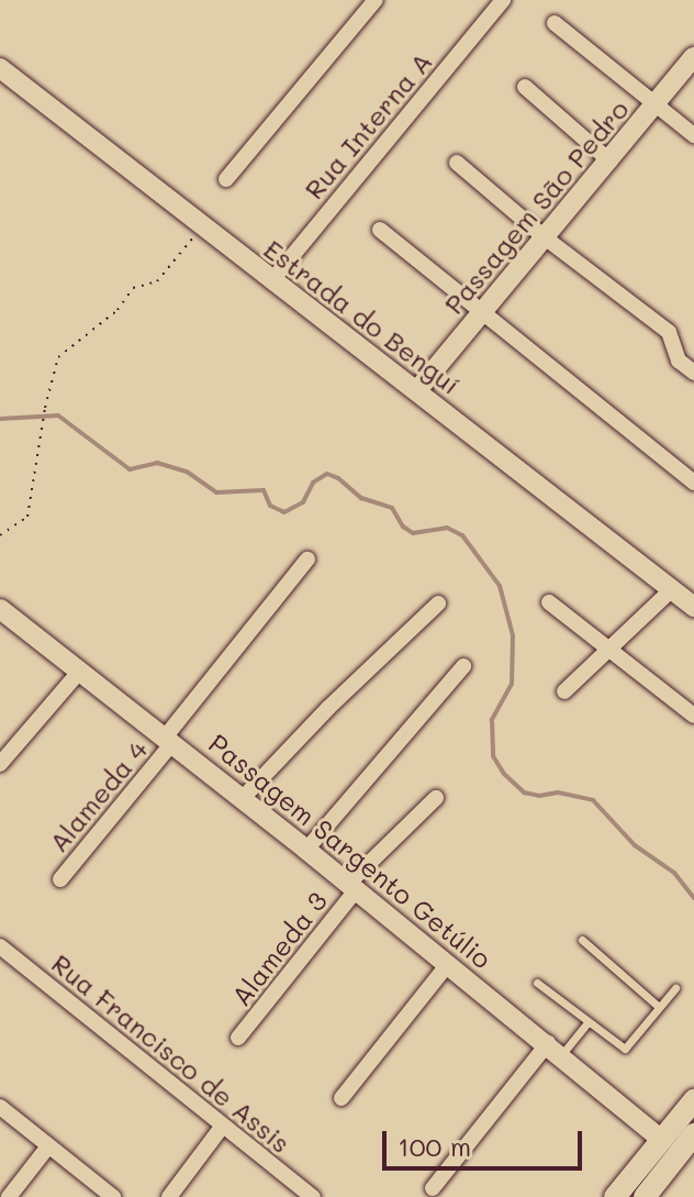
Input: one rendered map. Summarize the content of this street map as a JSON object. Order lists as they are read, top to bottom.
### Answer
{
  "streets": {
    "street": [
      "Rua Interna A",
      "Passagem São Pedro",
      "Estrada do Benguí",
      "Alameda 4",
      "Passagem Sargento Getúlio",
      "Alameda 3",
      "Rua Francisco de Assis"
    ]
  },
  "crossings": [
    ["Rua Interna A", "Estrada do Benguí"],
    ["Passagem São Pedro", "Estrada do Benguí"],
    ["Alameda 4", "Passagem Sargento Getúlio"],
    ["Passagem Sargento Getúlio", "Alameda 3"]
  ],
  "scale_bar": "100 m"
}
